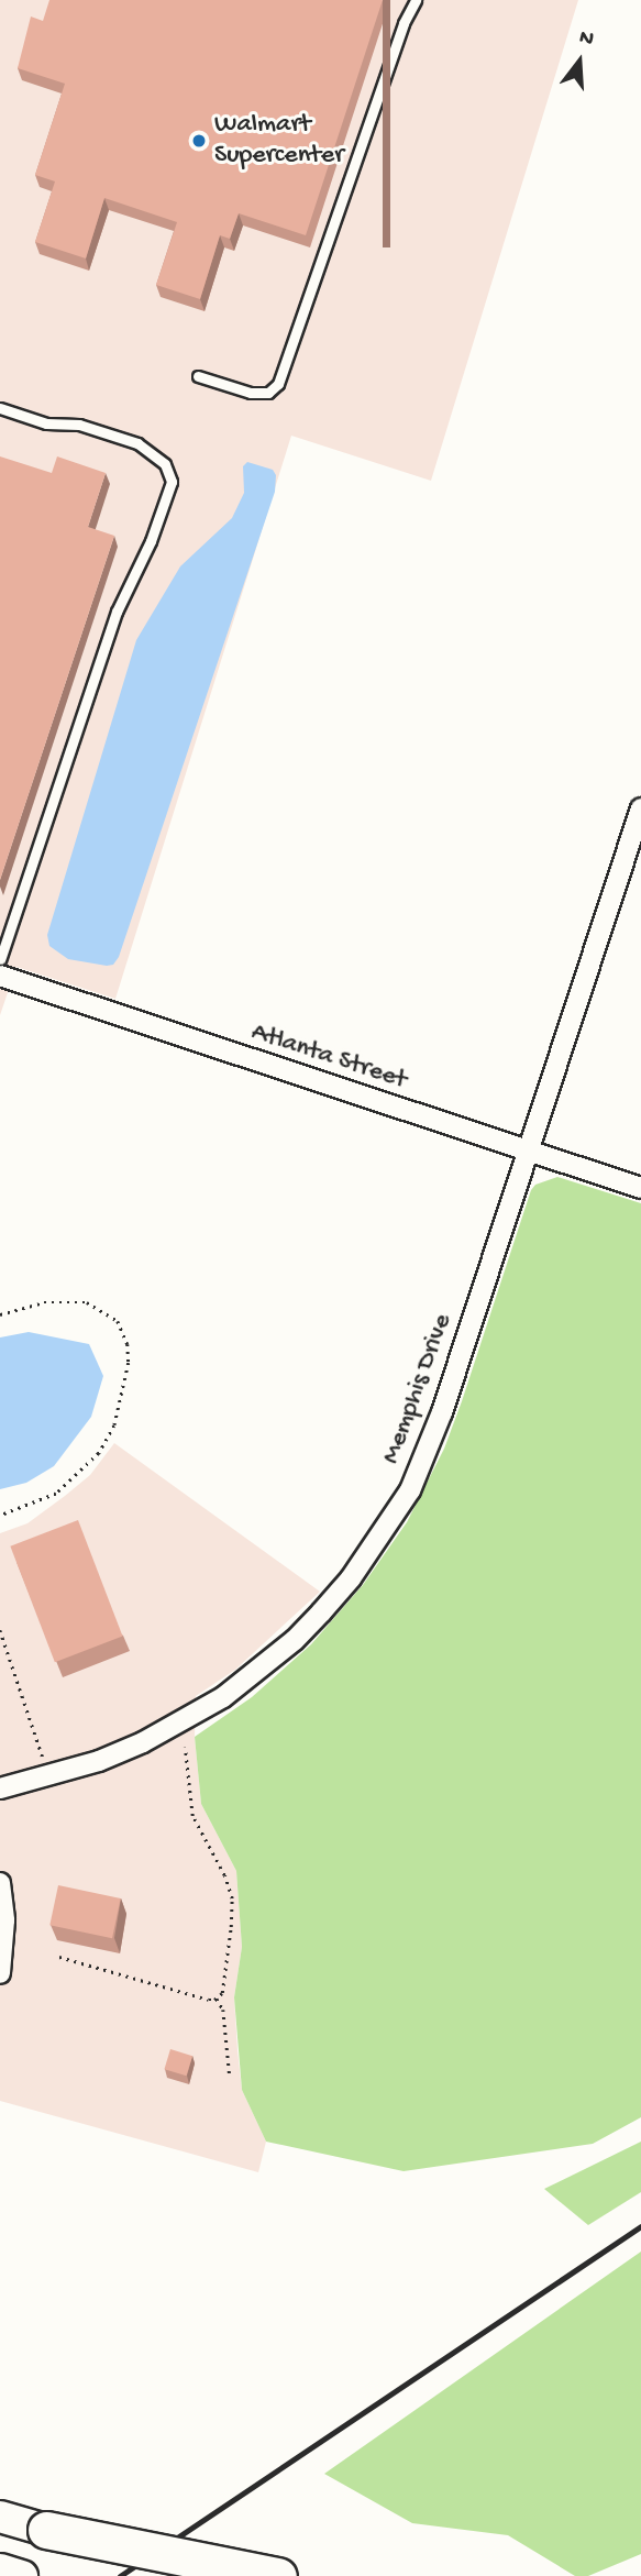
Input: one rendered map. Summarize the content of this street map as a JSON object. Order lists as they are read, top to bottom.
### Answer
{
  "streets": {
    "street": ["Atlanta Street", "Memphis Drive"]
  },
  "crossings": [
    ["Atlanta Street", "Memphis Drive"]
  ],
  "places": ["Walmart Supercenter"],
  "north": "top"
}
